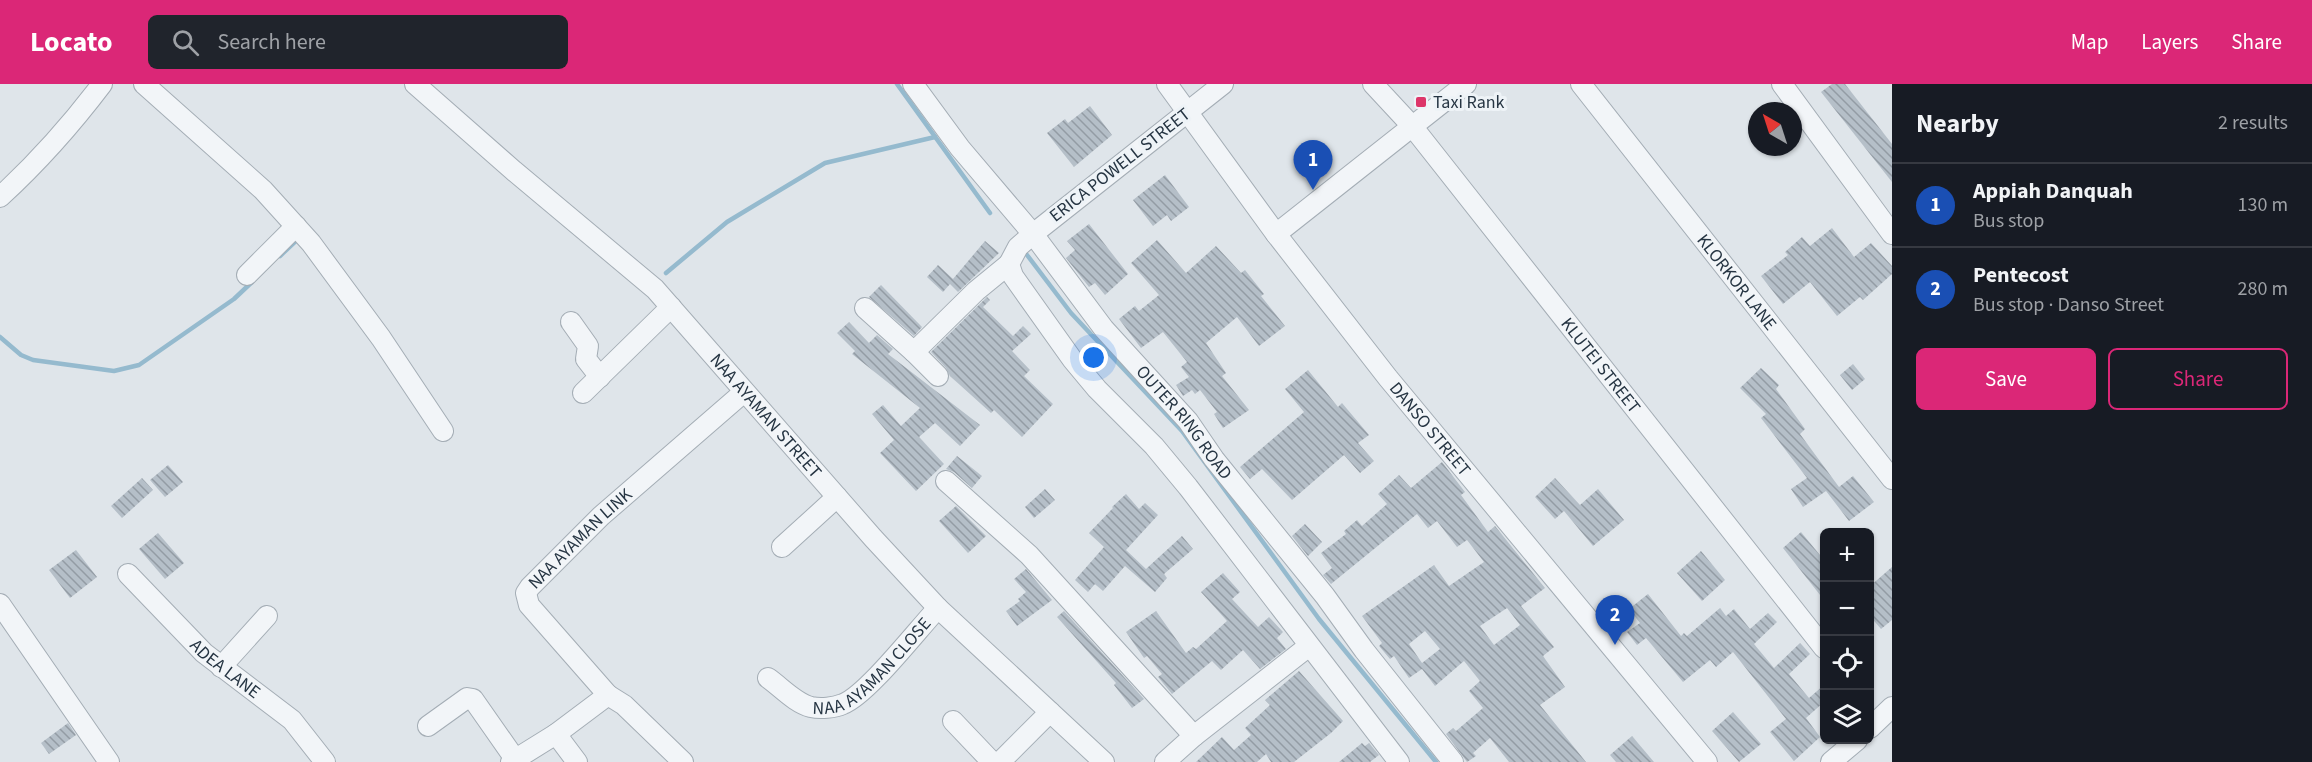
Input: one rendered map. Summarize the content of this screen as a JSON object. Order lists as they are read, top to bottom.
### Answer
{
  "streets": {
    "street": [
      "ERICA POWELL STREET",
      "KLORKOR LANE",
      "KLUTEI STREET",
      "NAA AYAMAN STREET",
      "OUTER RING ROAD",
      "DANSO STREET",
      "NAA AYAMAN LINK",
      "NAA AYAMAN CLOSE",
      "ADEA LANE"
    ]
  },
  "crossings": [
    ["ERICA POWELL STREET", "OUTER RING ROAD"],
    ["ERICA POWELL STREET", "DANSO STREET"],
    ["NAA AYAMAN STREET", "NAA AYAMAN LINK"],
    ["NAA AYAMAN STREET", "NAA AYAMAN CLOSE"]
  ],
  "places": {
    "transit": ["Taxi Rank"]
  },
  "north": "top left",
  "page": {
    "header": "Locato",
    "search": "Search here",
    "nav": ["Map", "Layers", "Share"],
    "heading": ["Nearby", "2 results"],
    "pins": ["1", "2"],
    "list": [
      {
        "mark": "1",
        "name": "Appiah Danquah",
        "note": "Bus stop",
        "value": "130 m"
      },
      {
        "mark": "2",
        "name": "Pentecost",
        "note": "Bus stop · Danso Street",
        "value": "280 m"
      }
    ],
    "buttons": ["Save", "Share"],
    "map_buttons": ["+", "−"]
  }
}
